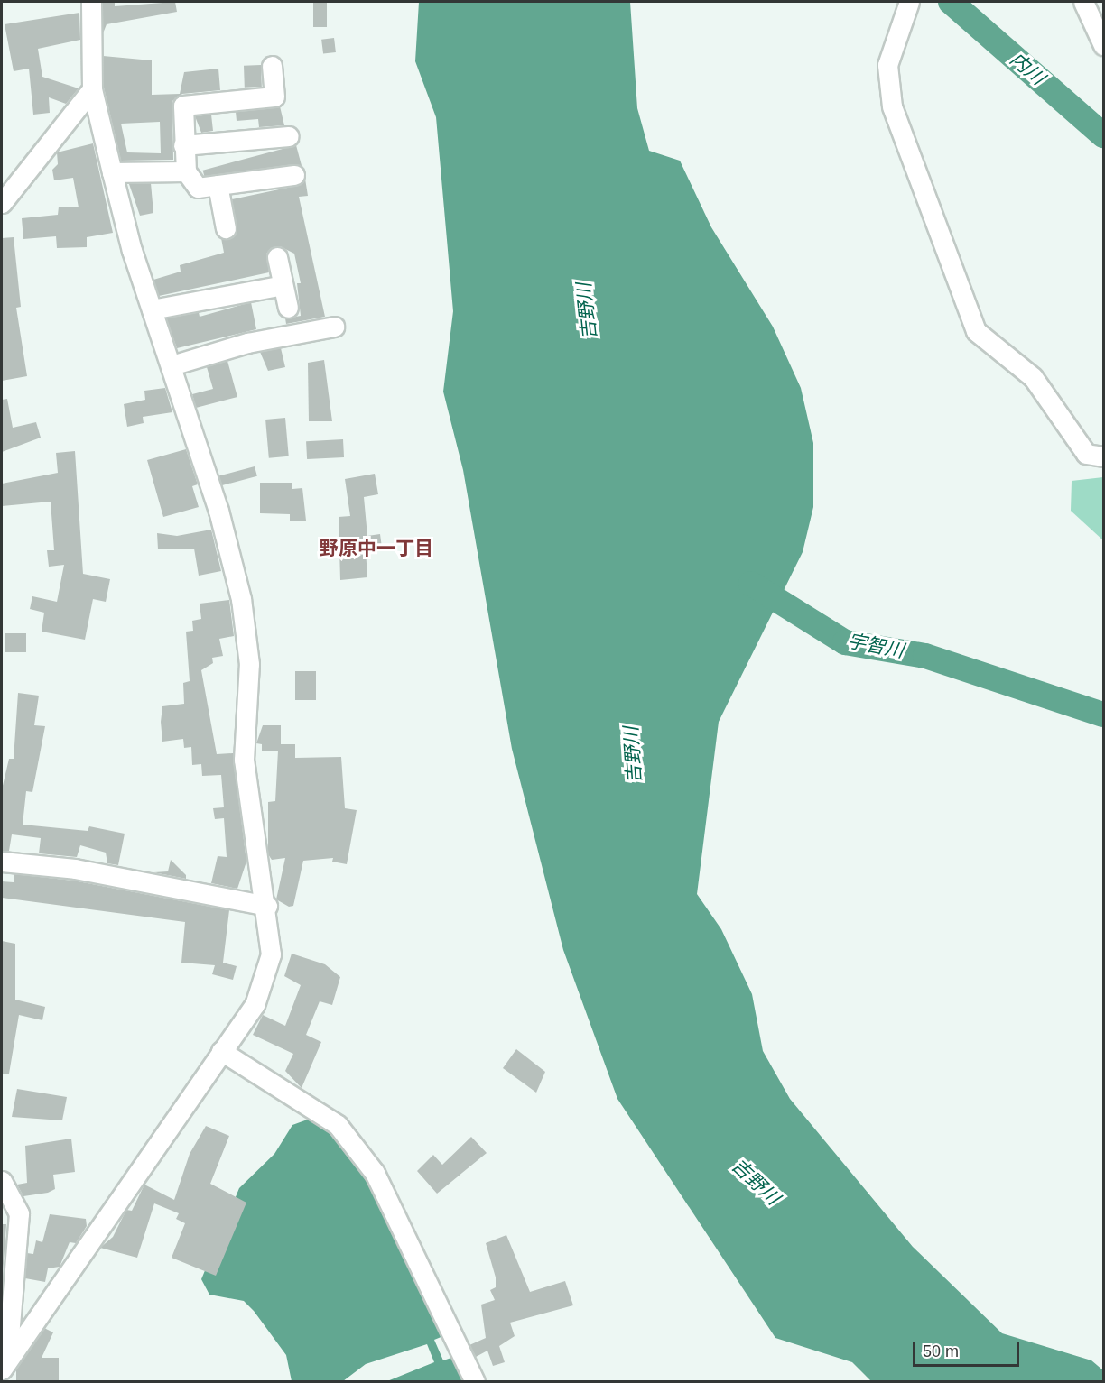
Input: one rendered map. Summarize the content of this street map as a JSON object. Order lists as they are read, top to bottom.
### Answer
{
  "districts": ["野原中一丁目"],
  "water": ["内川", "吉野川", "宇智川"],
  "scale_bar": "50 m"
}
